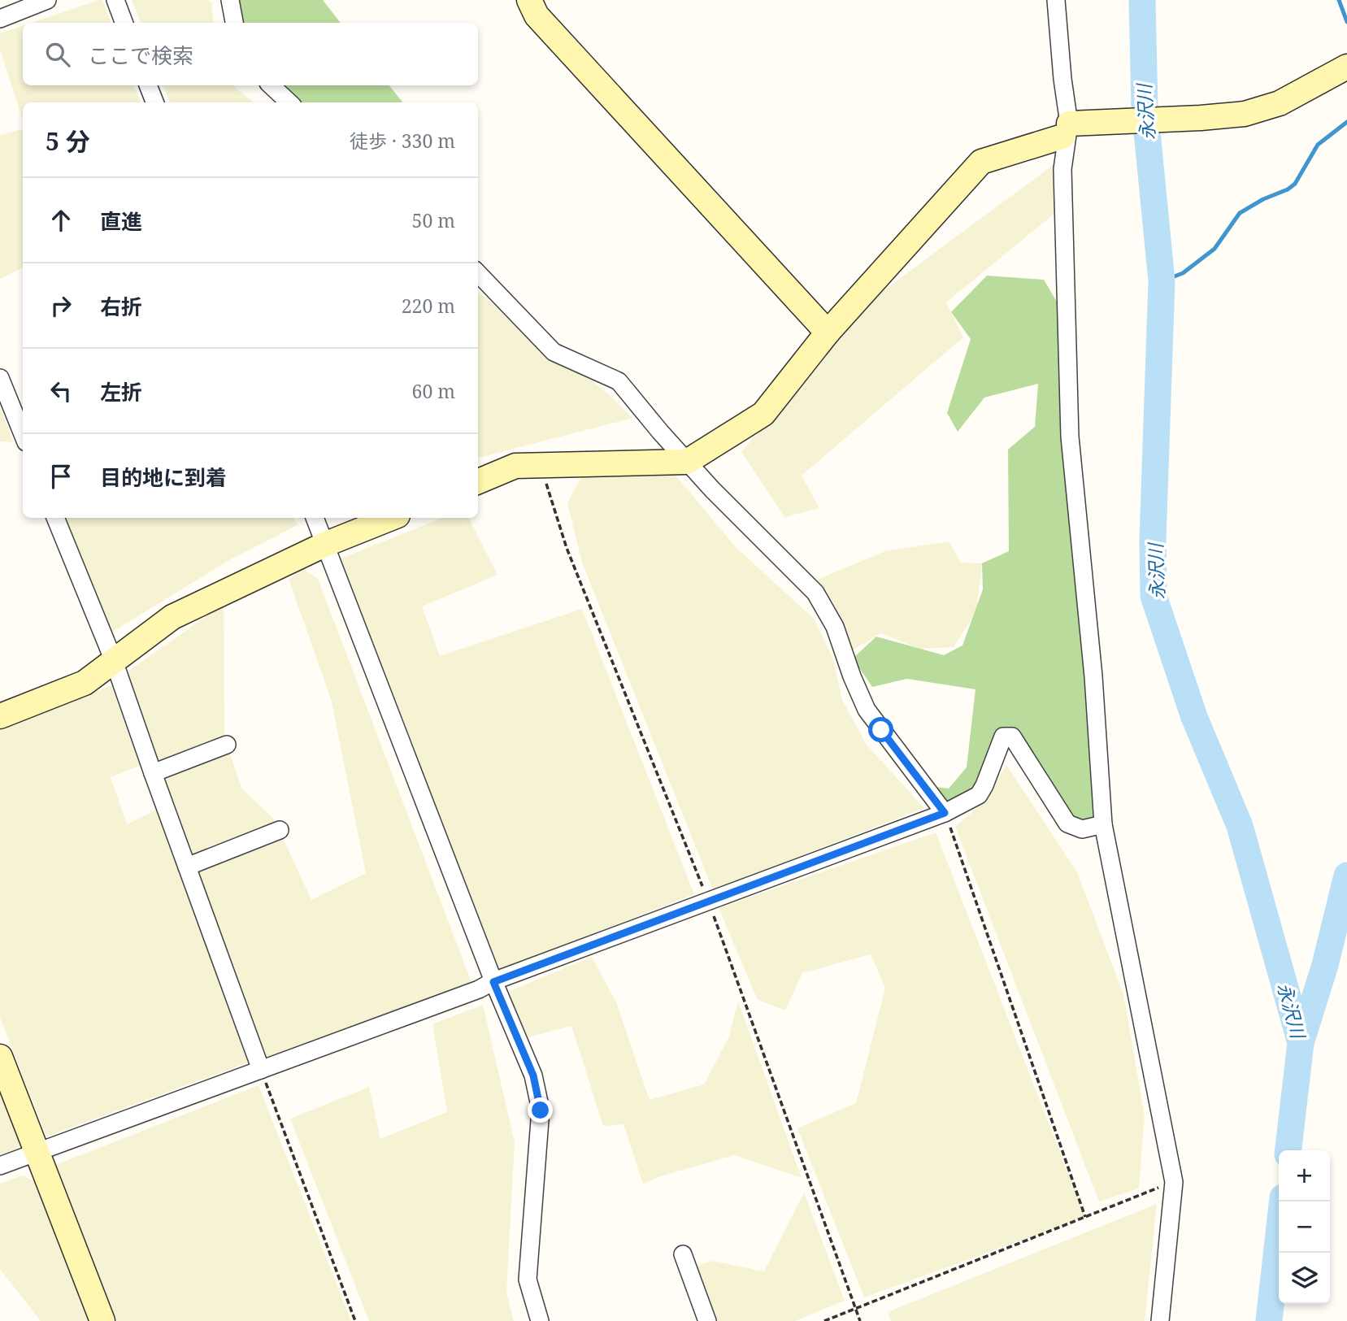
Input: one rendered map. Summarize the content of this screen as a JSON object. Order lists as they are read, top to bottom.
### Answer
{
  "water": ["永沢川"],
  "page": {
    "search": "ここで検索",
    "heading": ["5 分", "徒歩 · 330 m"],
    "list": [
      ["直進", "50 m"],
      ["右折", "220 m"],
      ["左折", "60 m"],
      "目的地に到着"
    ],
    "map_buttons": ["+", "−"]
  }
}
